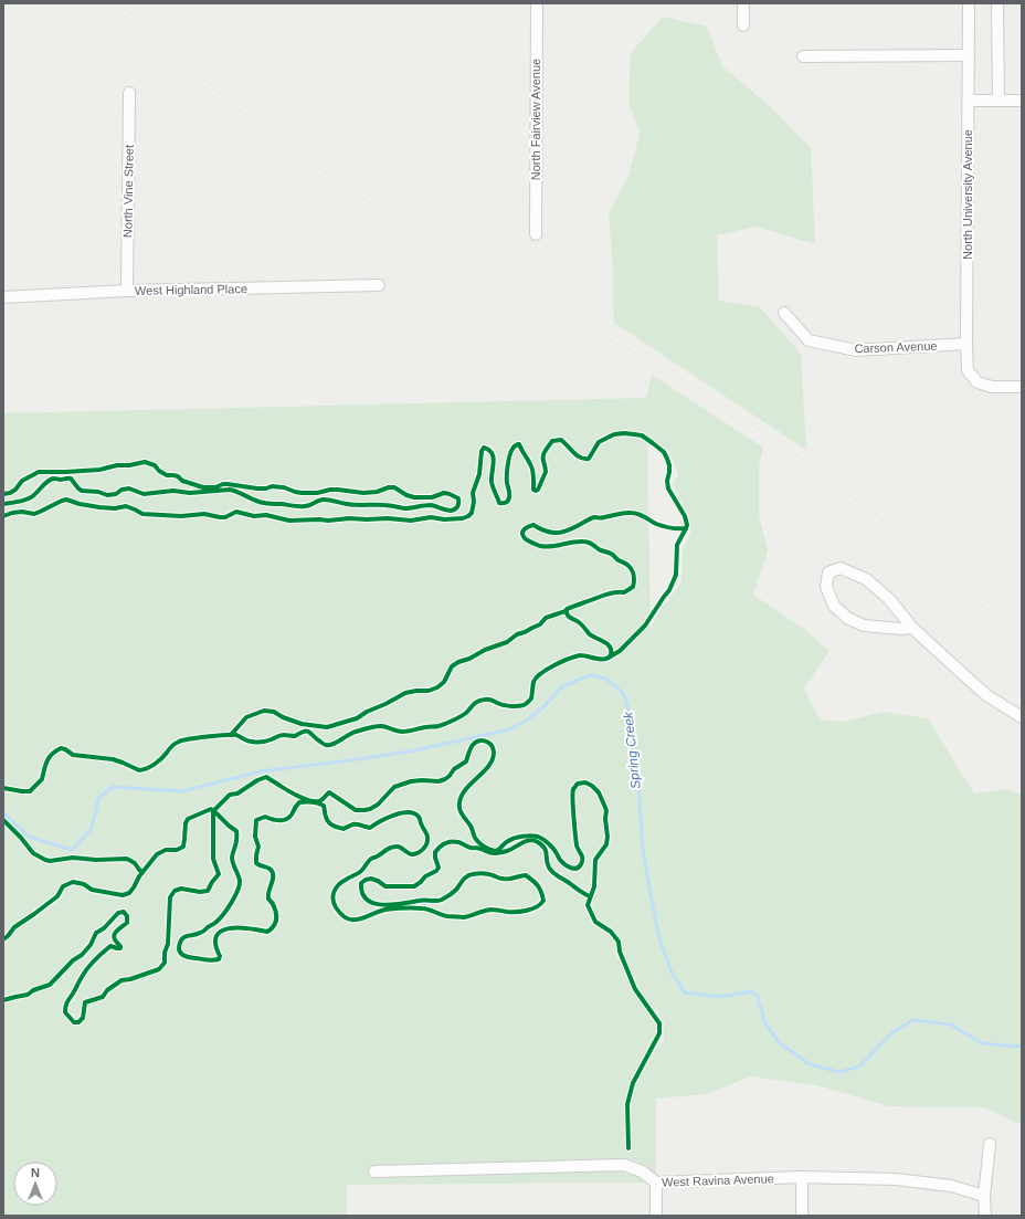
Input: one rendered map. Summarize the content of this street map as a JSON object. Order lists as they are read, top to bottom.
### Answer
{
  "streets": {
    "street": [
      "North Fairview Avenue",
      "North Vine Street",
      "North University Avenue",
      "West Highland Place",
      "Carson Avenue",
      "West Ravina Avenue"
    ]
  },
  "crossings": [
    ["North Vine Street", "West Highland Place"],
    ["North University Avenue", "Carson Avenue"]
  ],
  "water": ["Spring Creek"],
  "north": "top"
}
